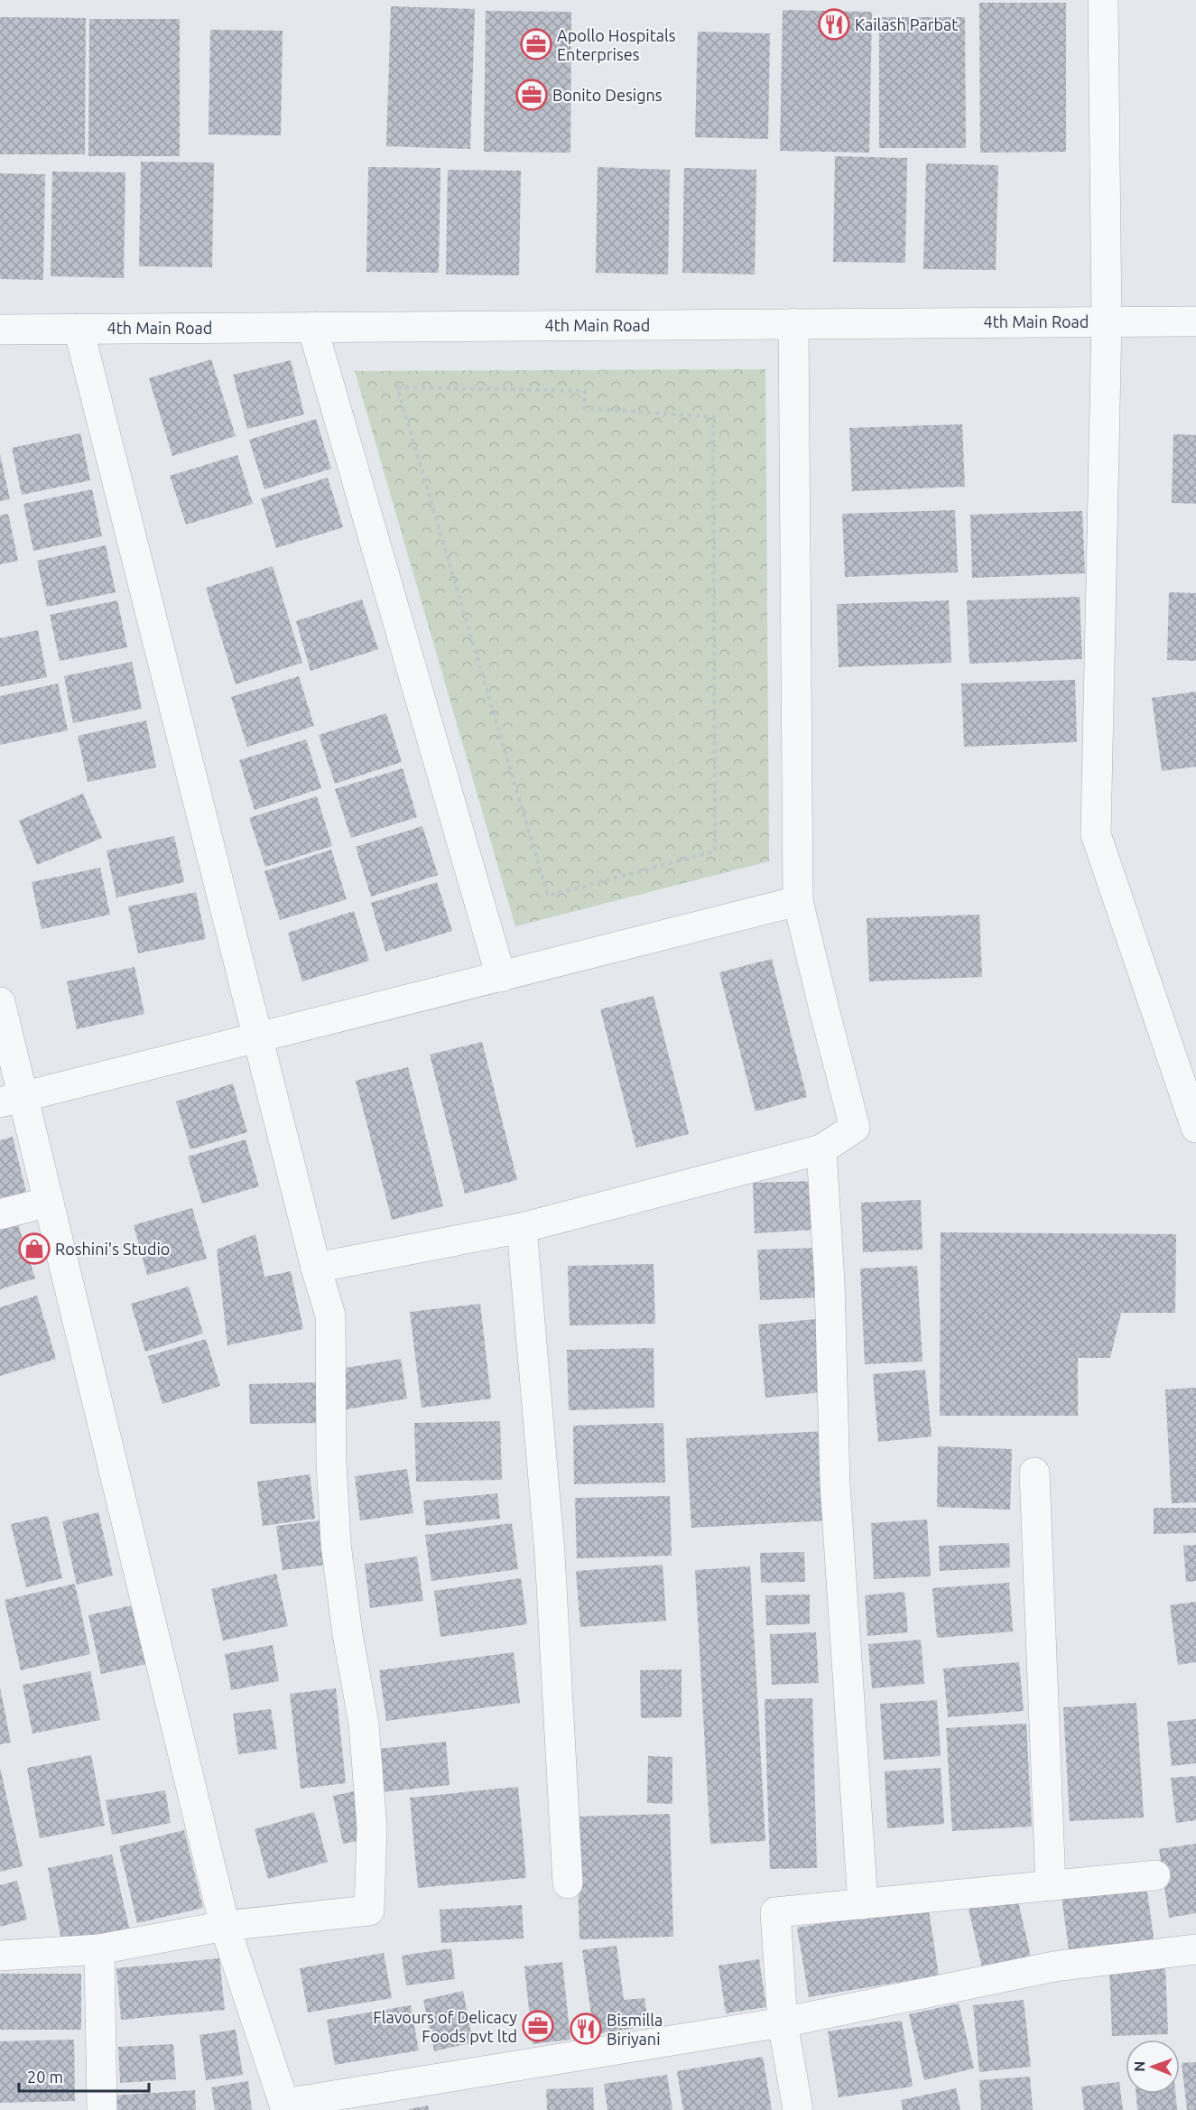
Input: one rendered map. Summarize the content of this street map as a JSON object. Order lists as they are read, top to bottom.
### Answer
{
  "streets": {
    "street": ["4th Main Road"]
  },
  "places": {
    "restaurant": ["Kailash Parbat", "Bismilla Biriyani"],
    "office": ["Apollo Hospitals Enterprises", "Bonito Designs", "Flavours of Delicacy Foods pvt ltd"],
    "shop": ["Roshini's Studio"]
  },
  "scale_bar": "20 m",
  "north": "left"
}
